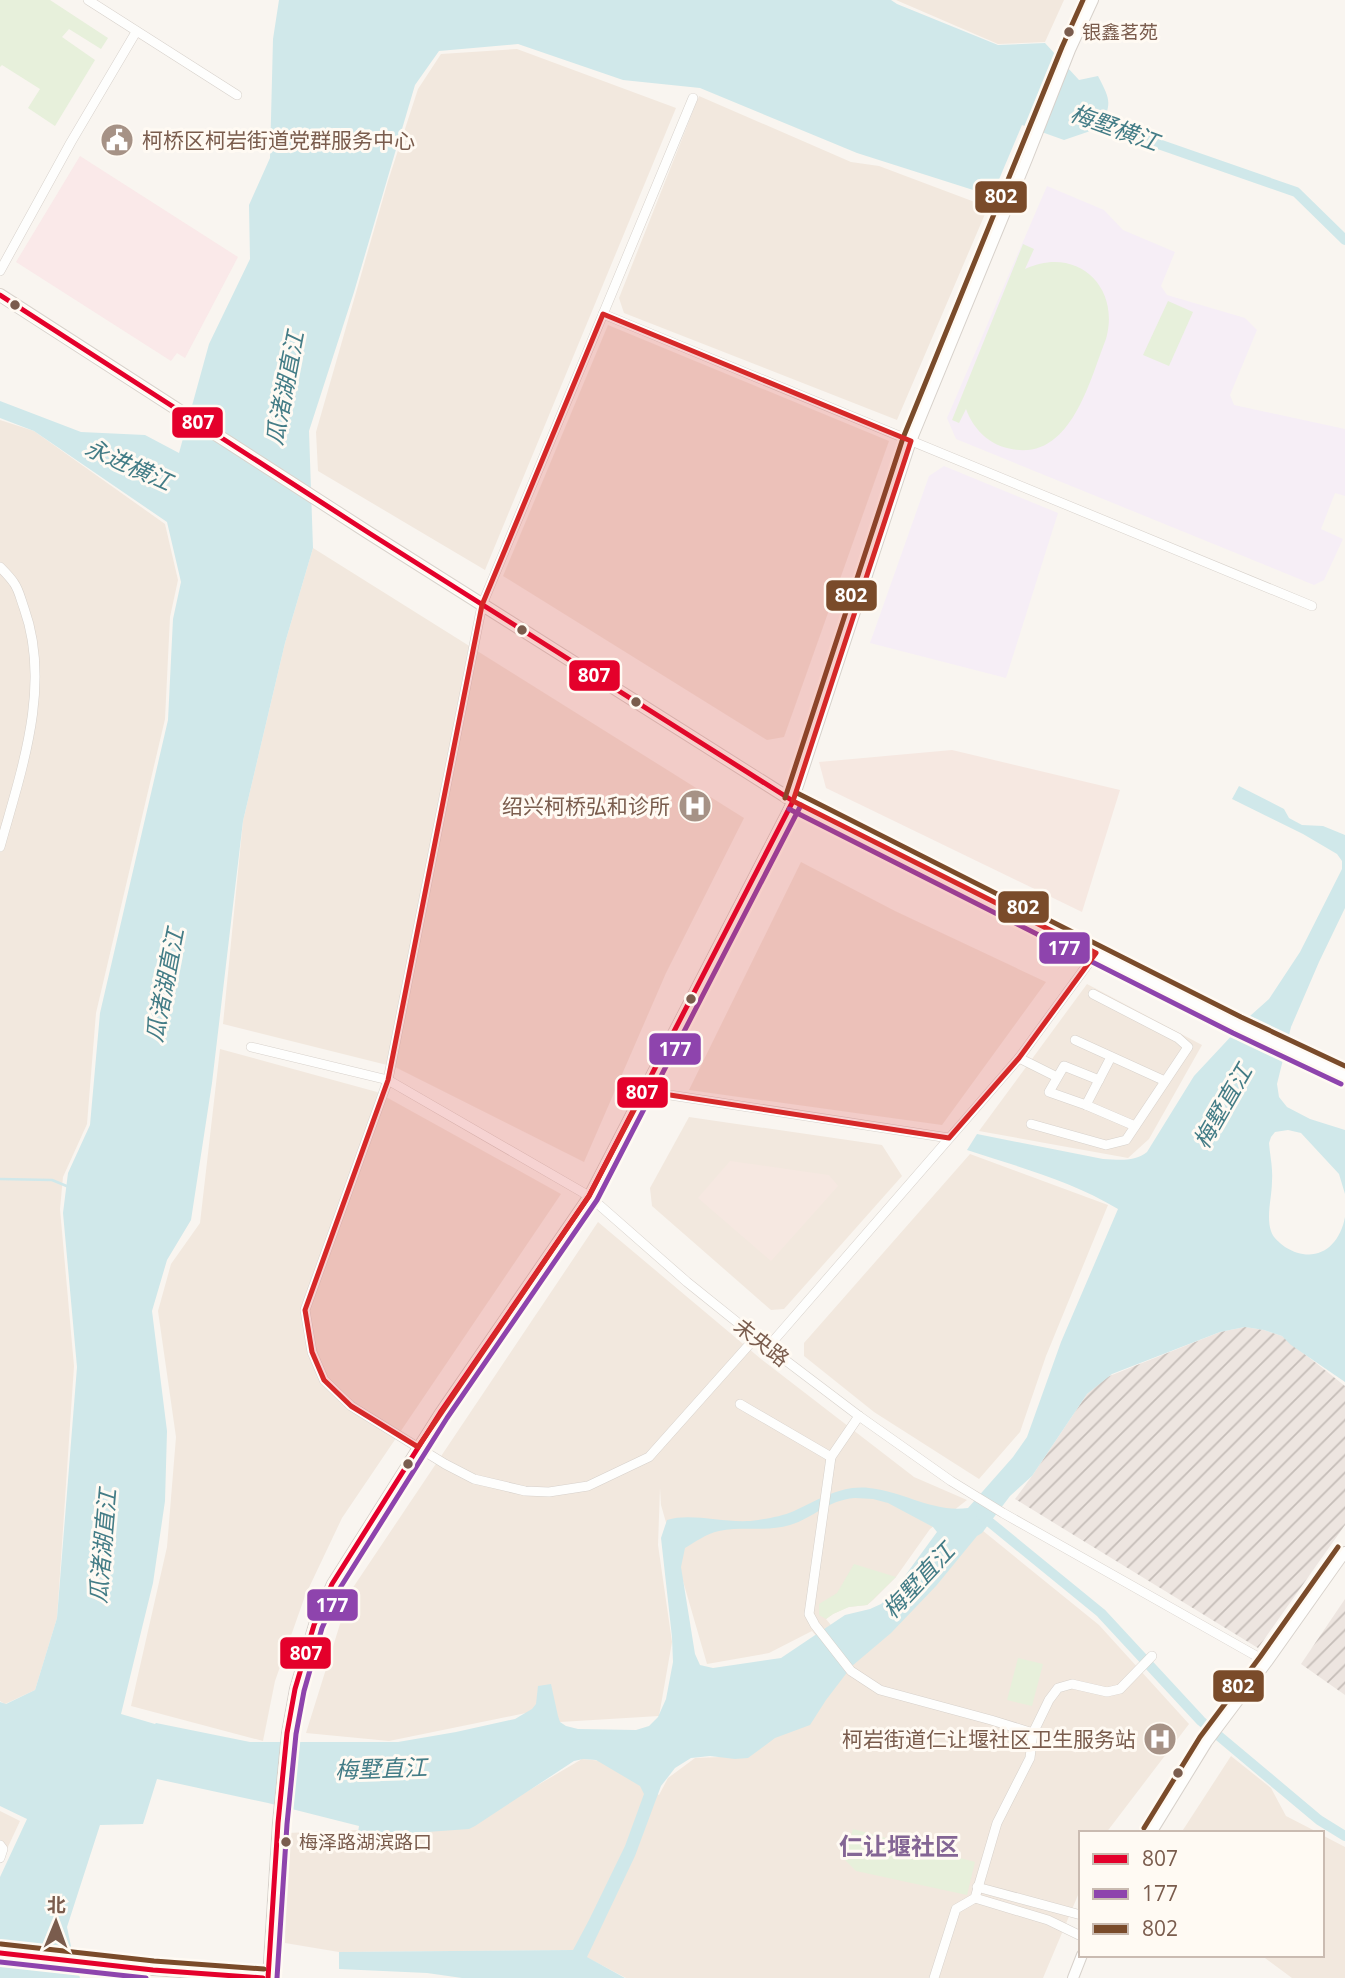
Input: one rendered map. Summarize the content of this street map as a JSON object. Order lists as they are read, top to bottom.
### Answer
{
  "streets": {
    "street": ["未央路"]
  },
  "districts": ["仁让堰社区"],
  "water": [
    "梅墅横江",
    "瓜渚湖直江",
    "永进横江",
    "梅墅直江"
  ],
  "places": {
    "other": ["银鑫茗苑", "梅泽路湖滨路口"],
    "public building": ["柯桥区柯岩街道党群服务中心"],
    "hospital": ["绍兴柯桥弘和诊所", "柯岩街道仁让堰社区卫生服务站"]
  },
  "lines": ["transit line 802", "transit line 807", "transit line 177"],
  "legend": ["807", "177", "802"],
  "north": "top"
}
